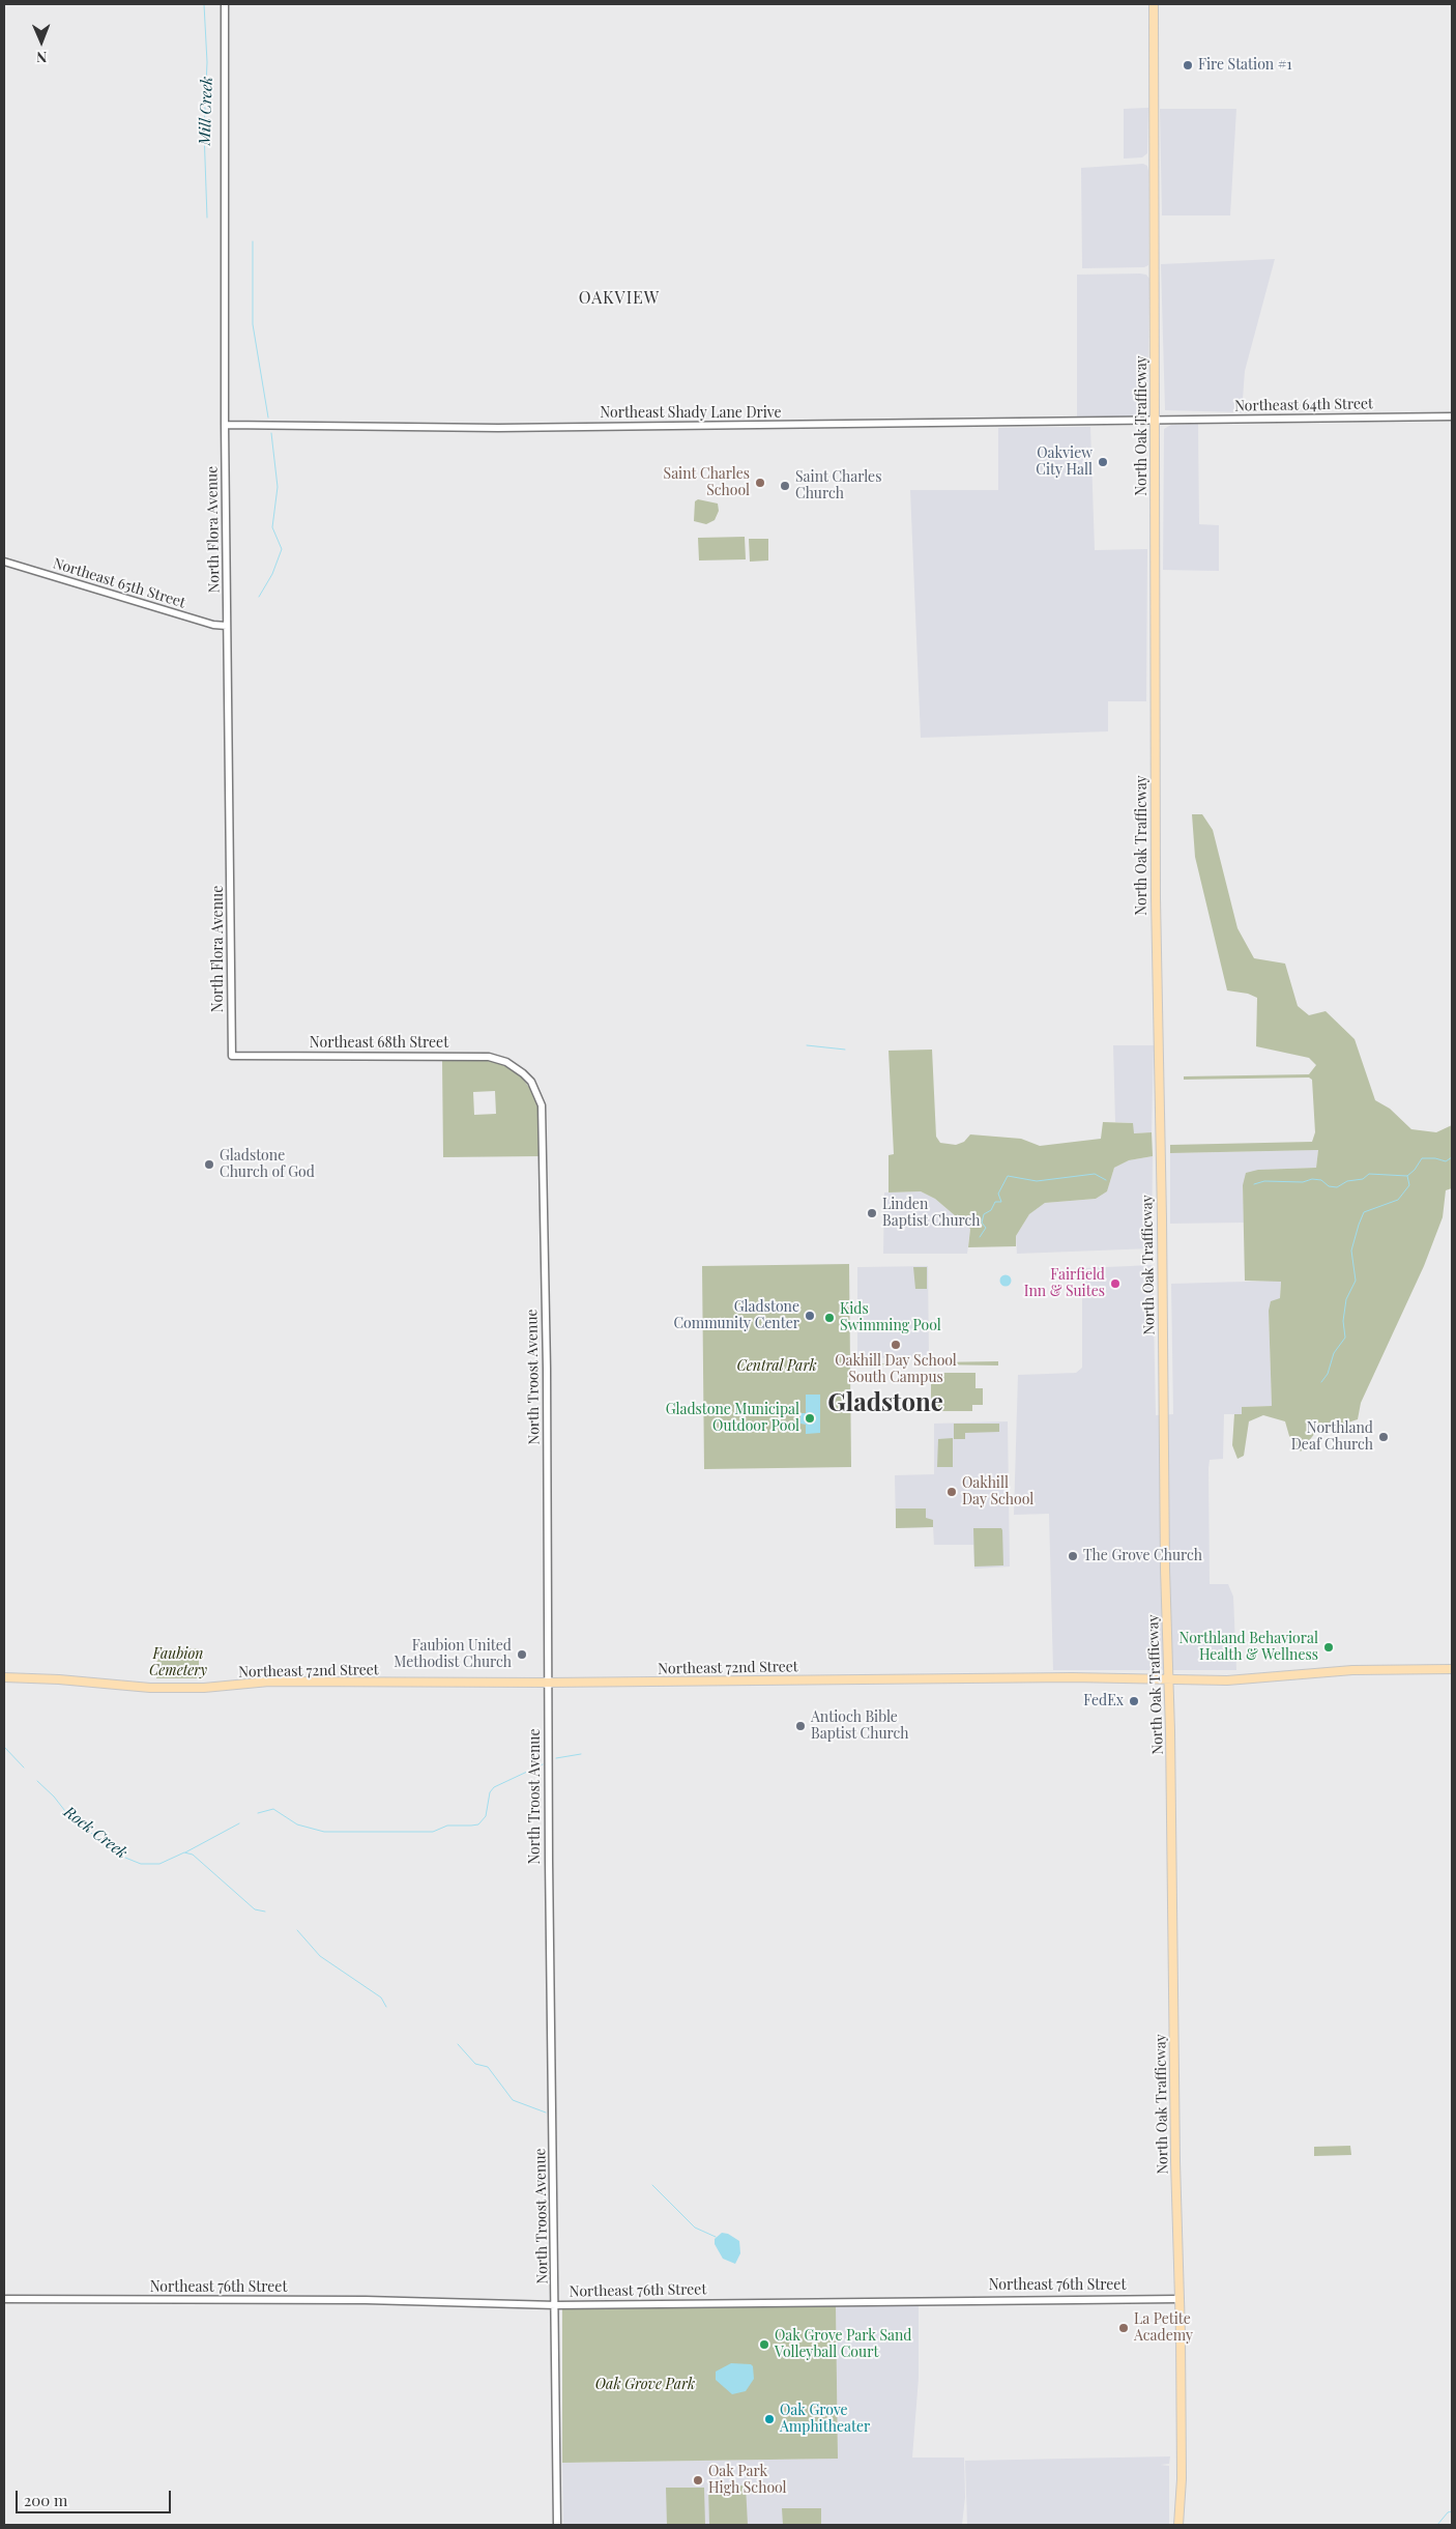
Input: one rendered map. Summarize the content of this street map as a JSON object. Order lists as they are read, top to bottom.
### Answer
{
  "streets": {
    "main road": ["North Oak Trafficway", "Northeast 72nd Street"],
    "street": [
      "Northeast 64th Street",
      "Northeast Shady Lane Drive",
      "North Flora Avenue",
      "Northeast 65th Street",
      "Northeast 68th Street",
      "North Troost Avenue",
      "Northeast 76th Street"
    ]
  },
  "crossings": [
    ["Northeast 64th Street", "Northeast Shady Lane Drive"],
    ["Northeast 64th Street", "North Oak Trafficway"],
    ["Northeast Shady Lane Drive", "North Oak Trafficway"],
    ["Northeast Shady Lane Drive", "North Flora Avenue"],
    ["North Oak Trafficway", "Northeast 72nd Street"],
    ["North Oak Trafficway", "Northeast 76th Street"],
    ["North Flora Avenue", "Northeast 65th Street"],
    ["North Flora Avenue", "Northeast 68th Street"],
    ["Northeast 68th Street", "North Troost Avenue"],
    ["North Troost Avenue", "Northeast 72nd Street"],
    ["North Troost Avenue", "Northeast 76th Street"]
  ],
  "districts": ["OAKVIEW", "Gladstone"],
  "water": ["Mill Creek", "Rock Creek"],
  "parks": ["Central Park", "Faubion Cemetery", "Oak Grove Park"],
  "places": [
    "Fire Station #1",
    "Oakview City Hall",
    "Saint Charles School",
    "Saint Charles Church",
    "Gladstone Church of God",
    "Linden Baptist Church",
    "Fairfield Inn & Suites",
    "Gladstone Community Center",
    "Kids Swimming Pool",
    "Oakhill Day School South Campus",
    "Gladstone Municipal Outdoor Pool",
    "Northland Deaf Church",
    "Oakhill Day School",
    "The Grove Church",
    "Northland Behavioral Health & Wellness",
    "Faubion United Methodist Church",
    "FedEx",
    "Antioch Bible Baptist Church",
    "La Petite Academy",
    "Oak Grove Park Sand Volleyball Court",
    "Oak Grove Amphitheater",
    "Oak Park High School"
  ],
  "scale_bar": "200 m",
  "north": "bottom"
}
